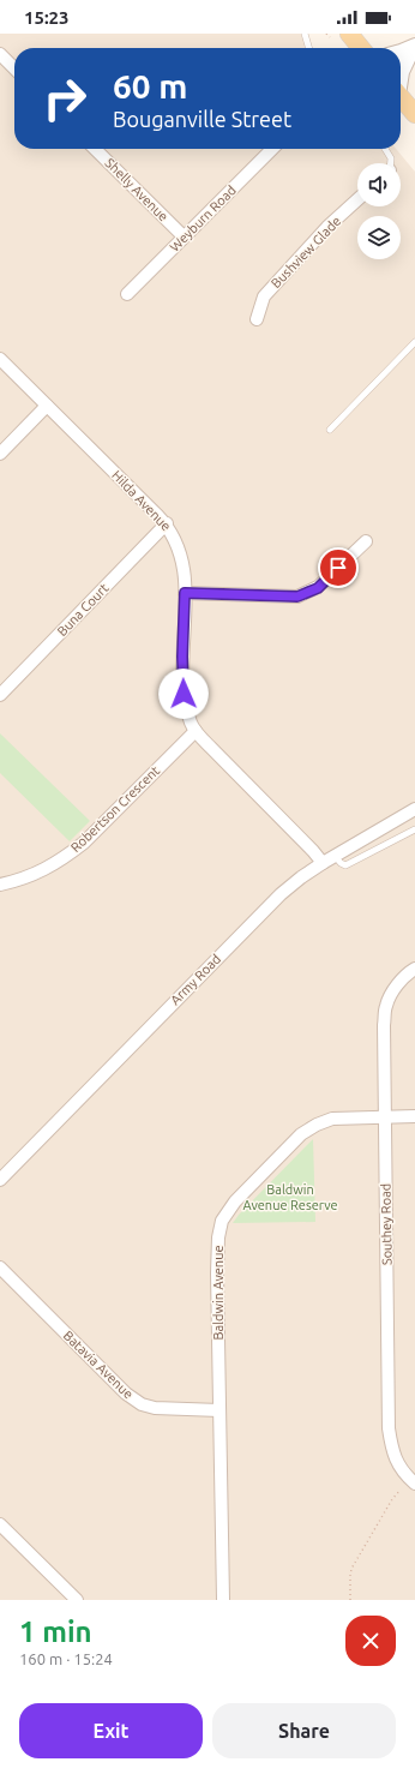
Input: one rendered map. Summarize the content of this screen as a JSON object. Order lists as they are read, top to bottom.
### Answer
{
  "streets": {
    "street": [
      "Shelly Avenue",
      "Weyburn Road",
      "Bushview Glade",
      "Hilda Avenue",
      "Buna Court",
      "Robertson Crescent",
      "Army Road",
      "Southey Road",
      "Baldwin Avenue",
      "Batavia Avenue"
    ]
  },
  "crossings": [
    ["Shelly Avenue", "Weyburn Road"],
    ["Hilda Avenue", "Buna Court"],
    ["Hilda Avenue", "Robertson Crescent"],
    ["Hilda Avenue", "Army Road"],
    ["Southey Road", "Baldwin Avenue"],
    ["Baldwin Avenue", "Batavia Avenue"]
  ],
  "parks": ["Baldwin Avenue Reserve"],
  "page": {
    "status": "15:23",
    "turn": ["60 m", "Bouganville Street"],
    "heading": ["1 min", "160 m · 15:24"],
    "buttons": ["Exit", "Share"]
  }
}
